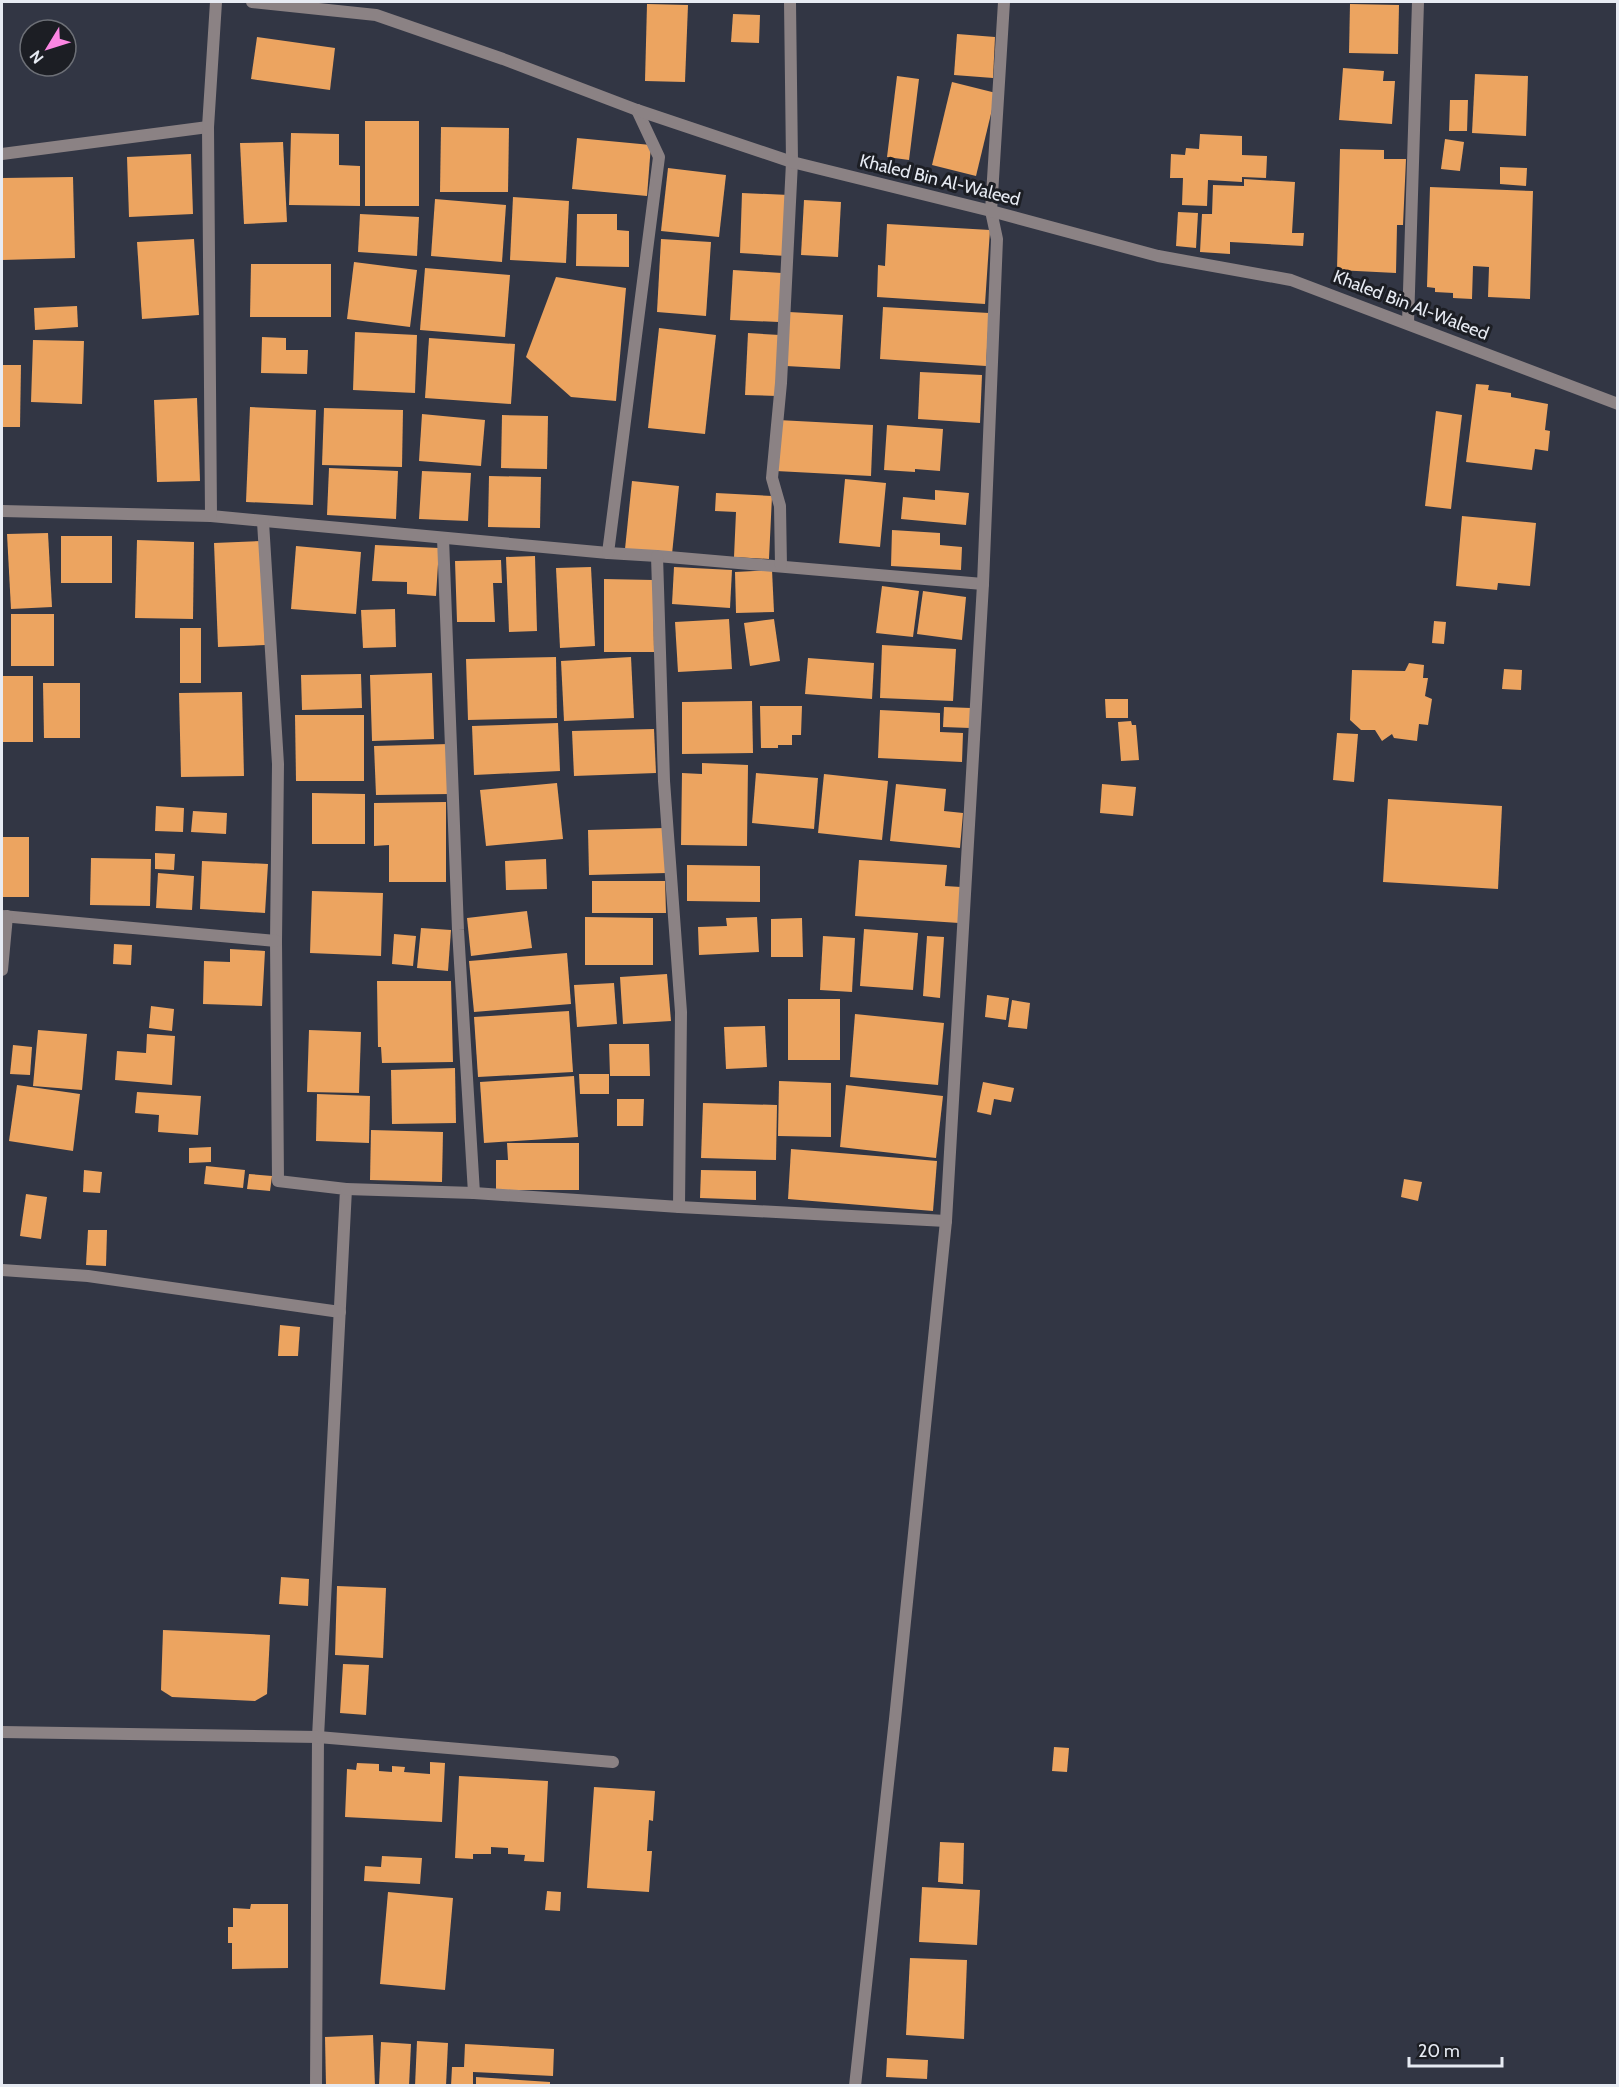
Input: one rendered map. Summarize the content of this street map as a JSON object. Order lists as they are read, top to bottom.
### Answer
{
  "streets": {
    "street": ["Khaled Bin Al-Waleed"]
  },
  "scale_bar": "20 m",
  "north": "bottom left"
}
